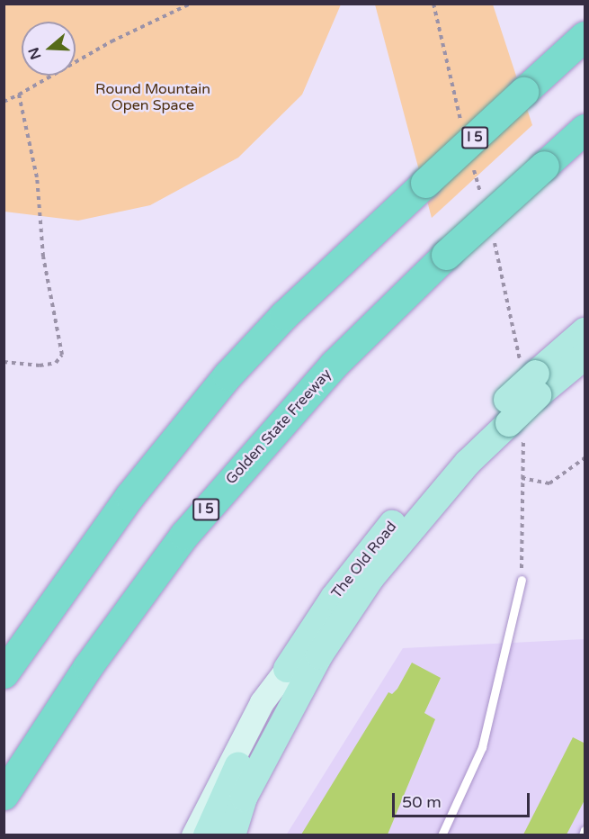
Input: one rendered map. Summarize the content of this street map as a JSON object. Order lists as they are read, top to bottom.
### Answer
{
  "streets": {
    "highway": ["I 5", "Golden State Freeway"],
    "main road": ["The Old Road"]
  },
  "parks": ["Round Mountain Open Space"],
  "scale_bar": "50 m",
  "north": "left"
}
